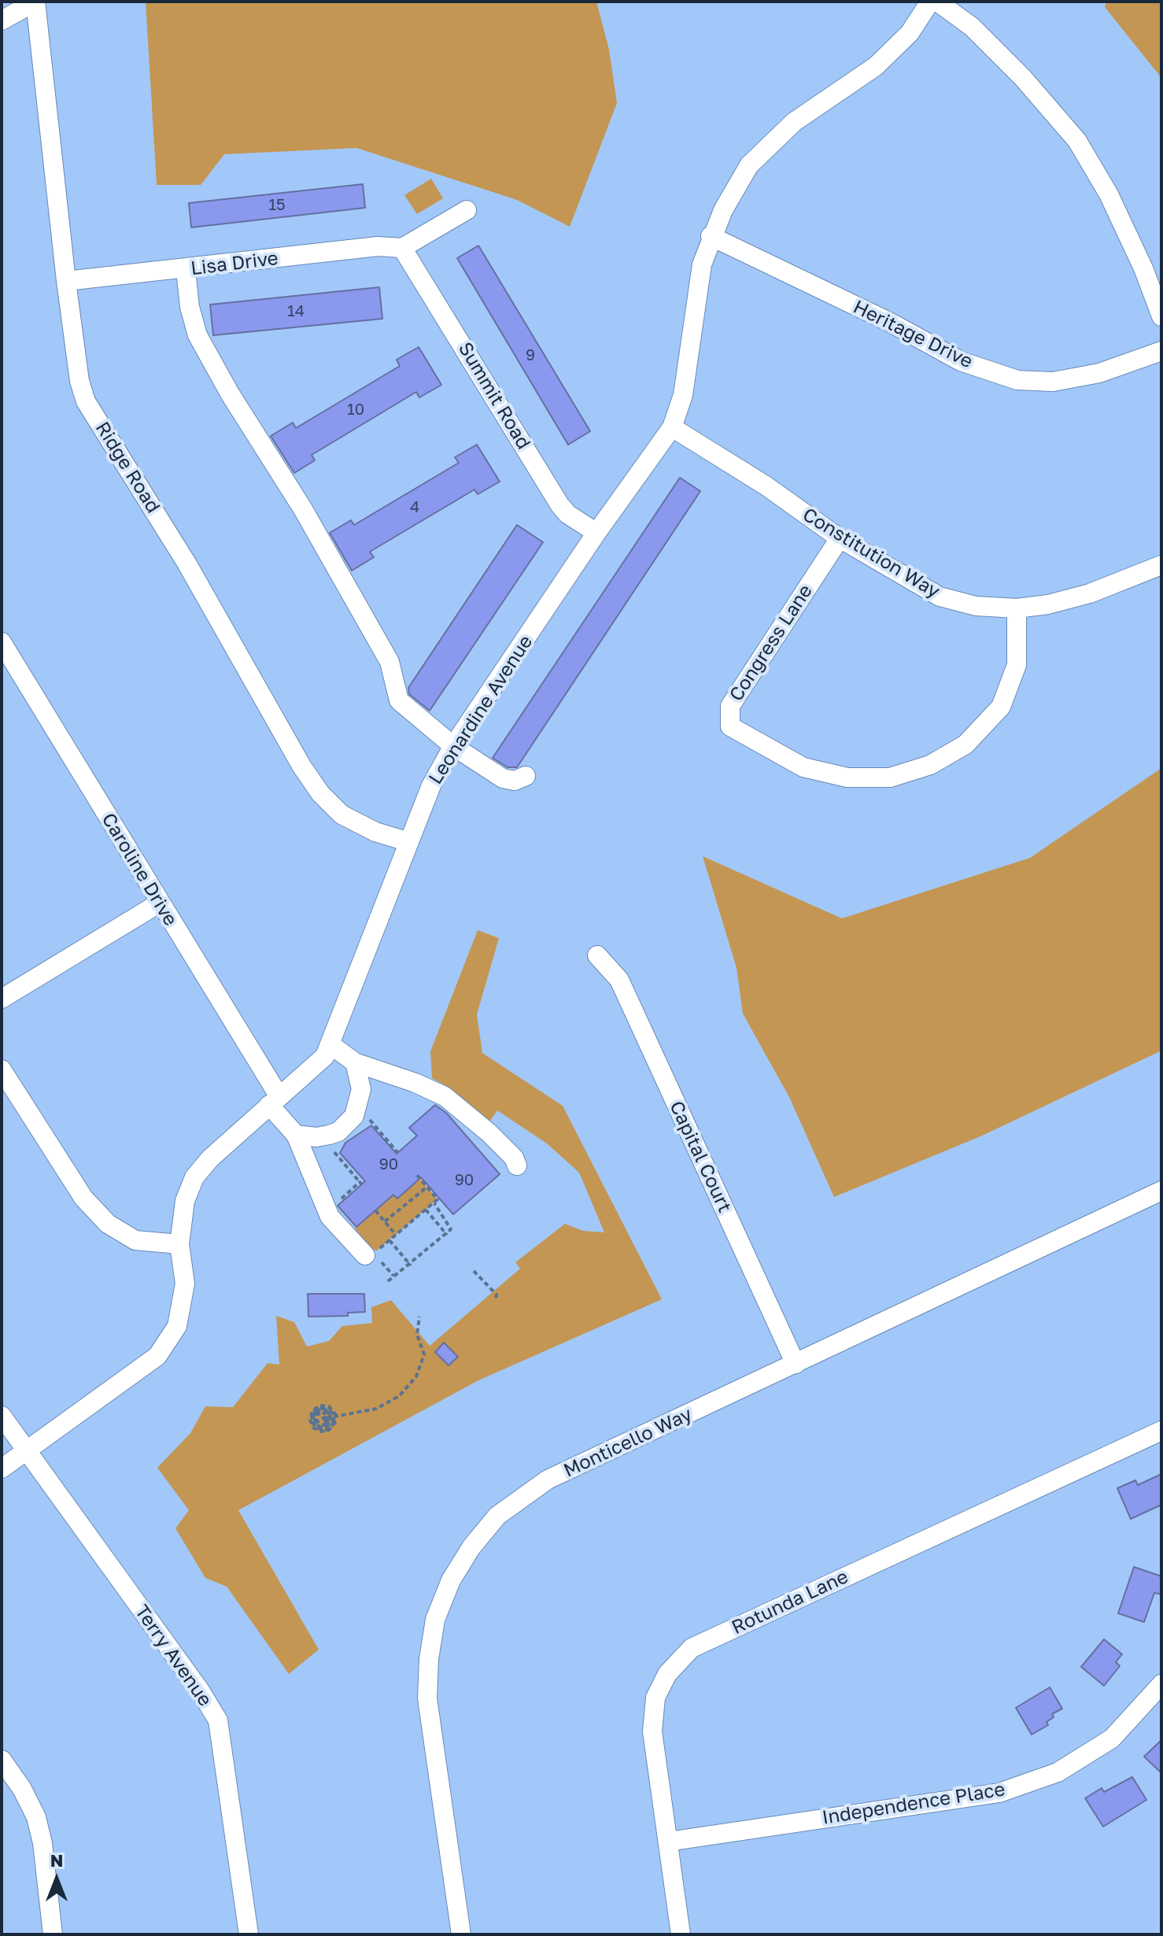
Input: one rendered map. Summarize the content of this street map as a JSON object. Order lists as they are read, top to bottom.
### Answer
{
  "streets": {
    "street": [
      "Lisa Drive",
      "Heritage Drive",
      "Summit Road",
      "Ridge Road",
      "Constitution Way",
      "Congress Lane",
      "Leonardine Avenue",
      "Caroline Drive",
      "Capital Court",
      "Monticello Way",
      "Rotunda Lane",
      "Terry Avenue",
      "Independence Place"
    ]
  },
  "crossings": [
    ["Lisa Drive", "Summit Road"],
    ["Lisa Drive", "Ridge Road"],
    ["Heritage Drive", "Leonardine Avenue"],
    ["Summit Road", "Leonardine Avenue"],
    ["Ridge Road", "Leonardine Avenue"],
    ["Constitution Way", "Congress Lane"],
    ["Constitution Way", "Leonardine Avenue"],
    ["Leonardine Avenue", "Caroline Drive"],
    ["Leonardine Avenue", "Terry Avenue"],
    ["Capital Court", "Monticello Way"],
    ["Rotunda Lane", "Independence Place"]
  ],
  "house_numbers": [
    "15",
    "14",
    "9",
    "10",
    "4",
    "90",
    "90"
  ],
  "north": "top"
}
